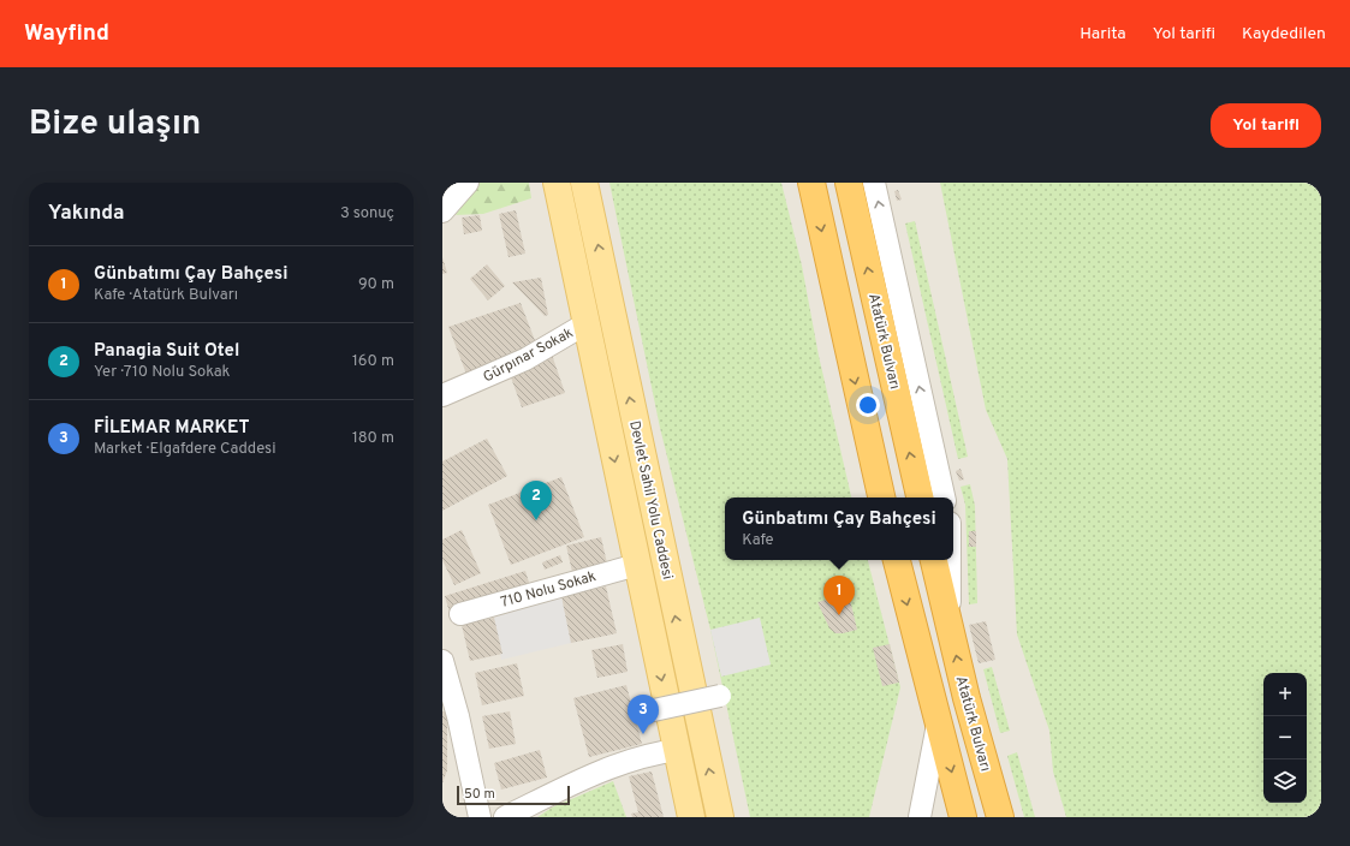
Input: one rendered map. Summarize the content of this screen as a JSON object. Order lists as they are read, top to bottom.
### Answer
{
  "streets": {
    "highway": ["Atatürk Bulvarı"],
    "main road": ["Devlet Sahil Yolu Caddesi"],
    "street": ["Gürpınar Sokak", "710 Nolu Sokak"]
  },
  "crossings": [
    ["Gürpınar Sokak", "Devlet Sahil Yolu Caddesi"],
    ["Devlet Sahil Yolu Caddesi", "710 Nolu Sokak"]
  ],
  "scale_bar": "50 m",
  "page": {
    "header": "Wayfind",
    "nav": ["Harita", "Yol tarifi", "Kaydedilen"],
    "title": "Bize ulaşın",
    "buttons": "Yol tarifi",
    "heading": ["Yakında", "3 sonuç"],
    "list": [
      {
        "mark": "1",
        "name": "Günbatımı Çay Bahçesi",
        "note": "Kafe · Atatürk Bulvarı",
        "value": "90 m"
      },
      {
        "mark": "2",
        "name": "Panagia Suit Otel",
        "note": "Yer · 710 Nolu Sokak",
        "value": "160 m"
      },
      {
        "mark": "3",
        "name": "FİLEMAR MARKET",
        "note": "Market · Elgafdere Caddesi",
        "value": "180 m"
      }
    ],
    "pins": ["2", "1", "3"],
    "popup": ["Günbatımı Çay Bahçesi", "Kafe"],
    "map_buttons": ["+", "−"],
    "scale": "50 m"
  }
}
